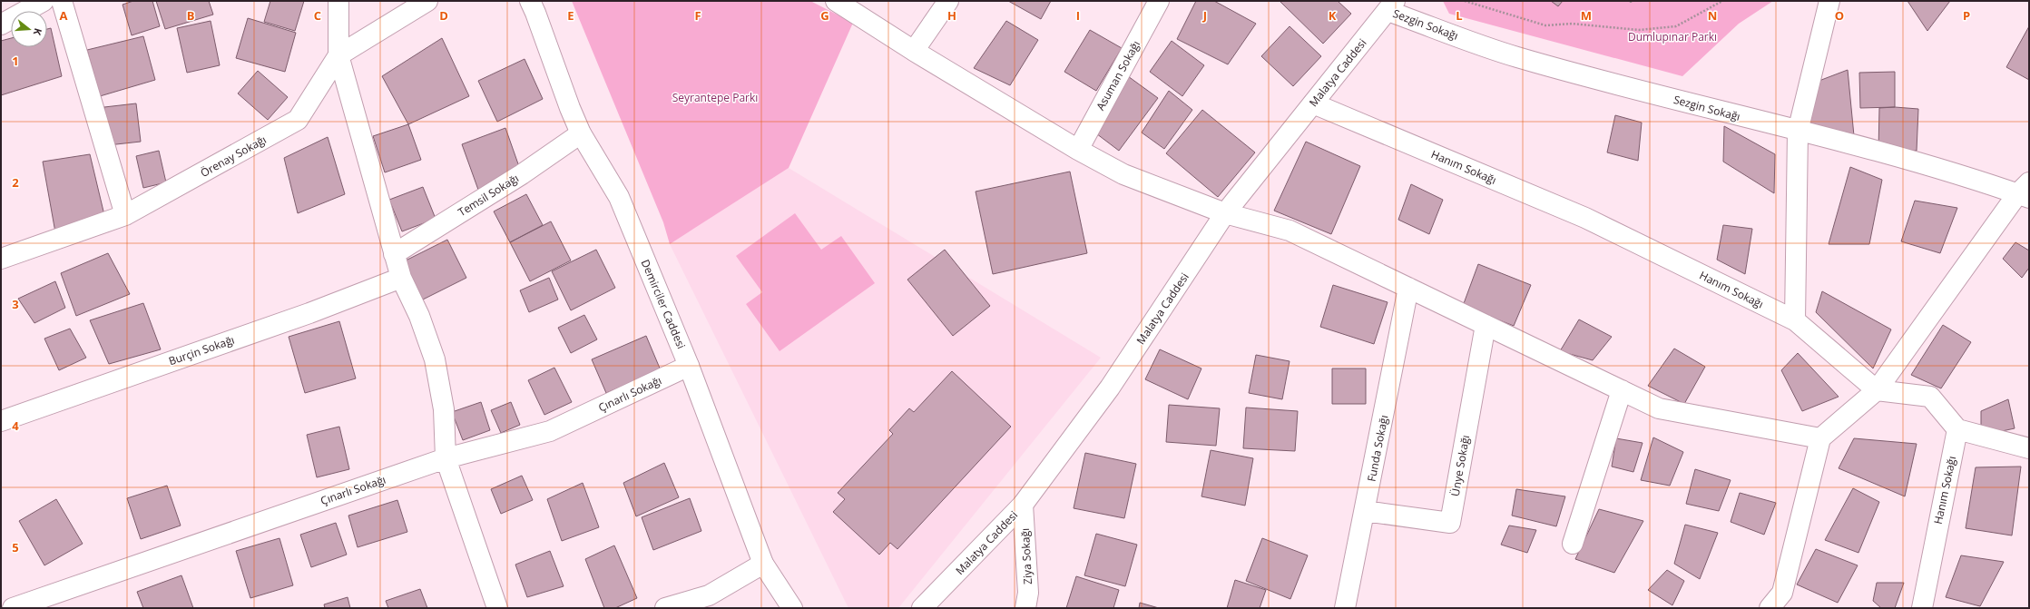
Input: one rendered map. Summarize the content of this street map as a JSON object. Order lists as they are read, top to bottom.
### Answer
{
  "streets": {
    "street": [
      "Sezgin Sokağı",
      "Malatya Caddesi",
      "Asuman Sokağı",
      "Örenay Sokağı",
      "Hanım Sokağı",
      "Temsil Sokağı",
      "Demirciler Caddesi",
      "Burçin Sokağı",
      "Çınarlı Sokağı",
      "Funda Sokağı",
      "Ünye Sokağı",
      "Ziya Sokağı"
    ]
  },
  "crossings": [
    ["Sezgin Sokağı", "Malatya Caddesi"],
    ["Malatya Caddesi", "Hanım Sokağı"],
    ["Malatya Caddesi", "Ziya Sokağı"],
    ["Temsil Sokağı", "Demirciler Caddesi"],
    ["Demirciler Caddesi", "Çınarlı Sokağı"],
    ["Funda Sokağı", "Ünye Sokağı"]
  ],
  "parks": ["Dumlupınar Parkı", "Seyrantepe Parkı"],
  "north": "right",
  "grid": {
    "columns": [
      "A",
      "B",
      "C",
      "D",
      "E",
      "F",
      "G",
      "H",
      "I",
      "J",
      "K",
      "L",
      "M",
      "N",
      "O",
      "P"
    ],
    "rows": [
      "1",
      "2",
      "3",
      "4",
      "5"
    ]
  }
}
